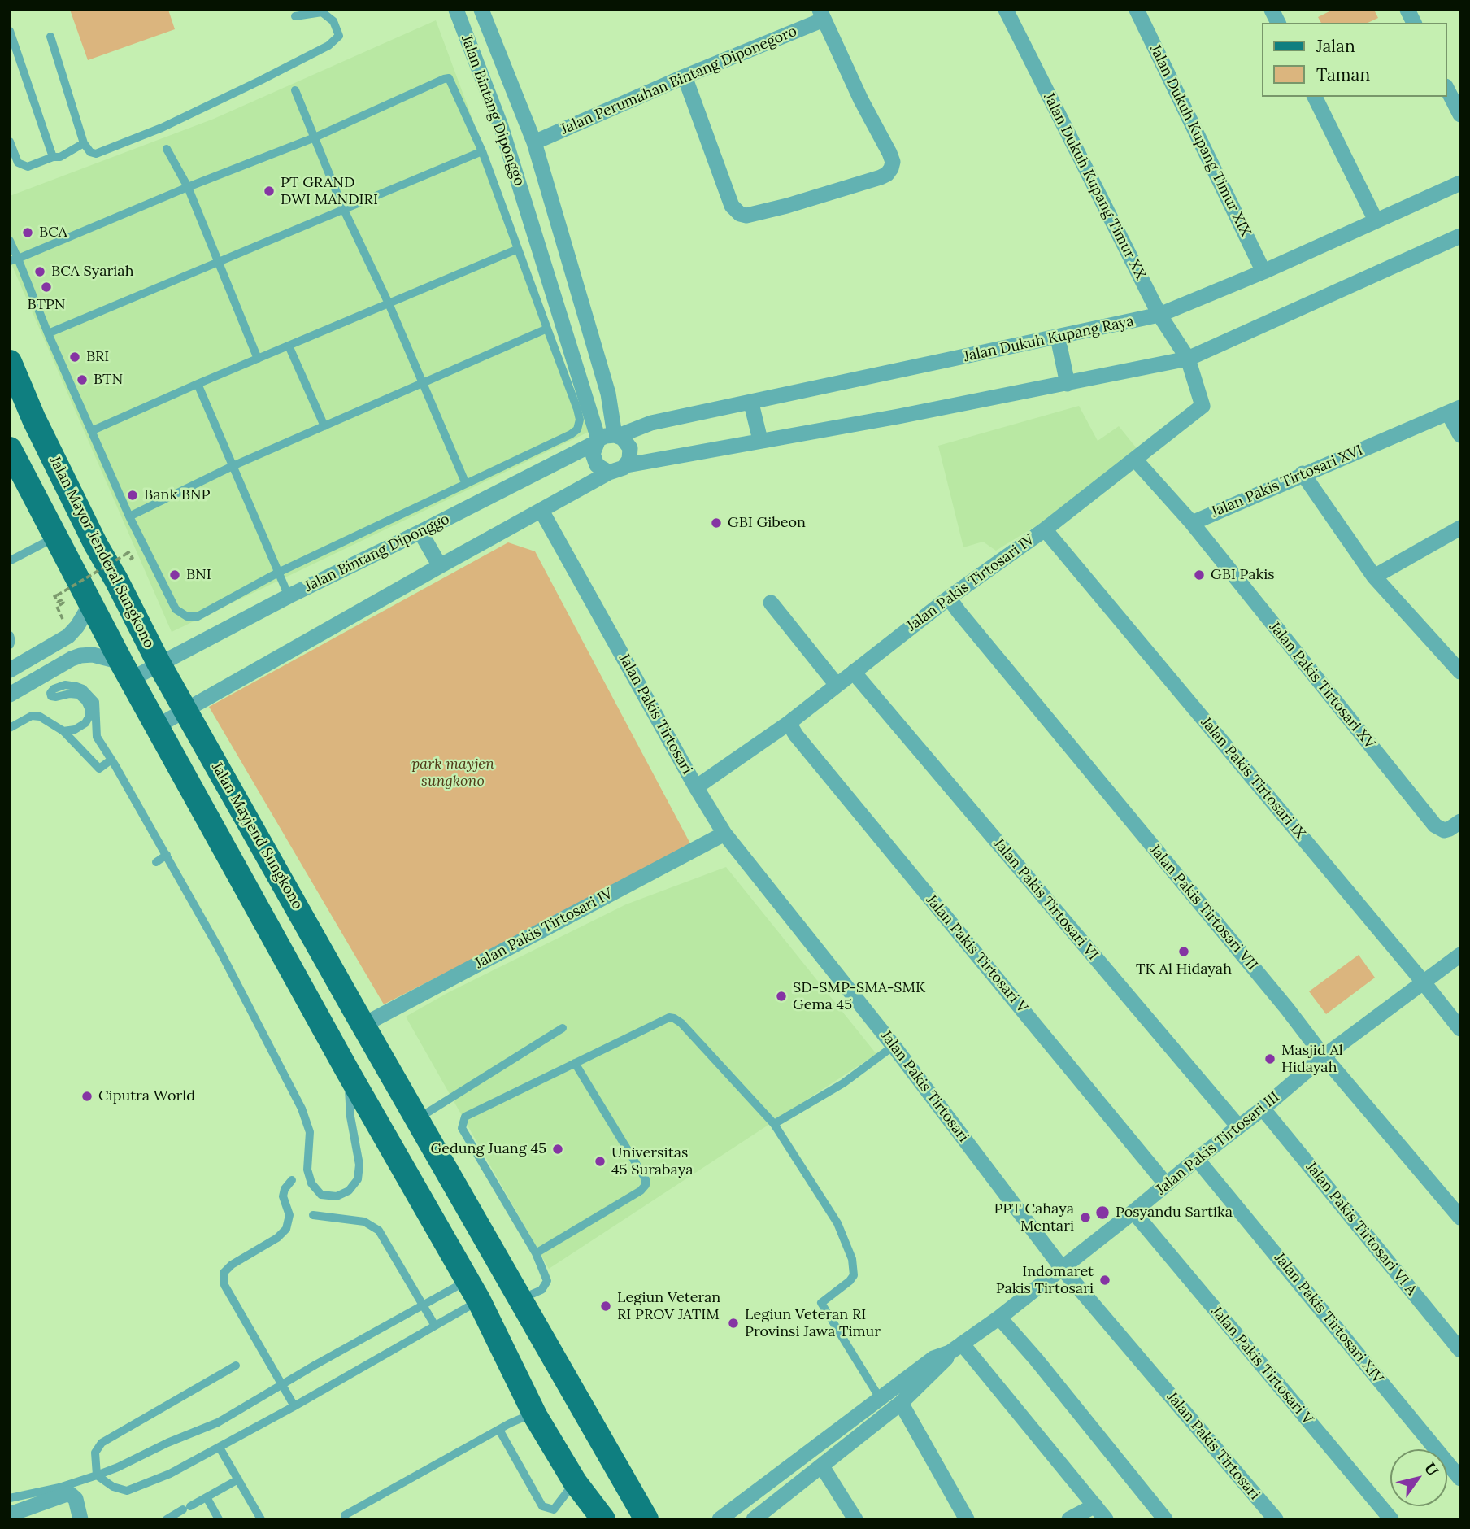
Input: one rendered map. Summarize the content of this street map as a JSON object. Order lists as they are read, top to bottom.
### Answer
{
  "streets": {
    "main road": ["Jalan Mayor Jenderal Sungkono", "Jalan Mayjend Sungkono"],
    "street": [
      "Jalan Perumahan Bintang Diponegoro",
      "Jalan Bintang Diponggo",
      "Jalan Dukuh Kupang Timur XIX",
      "Jalan Dukuh Kupang Timur XX",
      "Jalan Dukuh Kupang Raya",
      "Jalan Pakis Tirtosari XVI",
      "Jalan Pakis Tirtosari IV",
      "Jalan Pakis Tirtosari XV",
      "Jalan Pakis Tirtosari",
      "Jalan Pakis Tirtosari IX",
      "Jalan Pakis Tirtosari VI",
      "Jalan Pakis Tirtosari VII",
      "Jalan Pakis Tirtosari V",
      "Jalan Pakis Tirtosari III",
      "Jalan Pakis Tirtosari VI A",
      "Jalan Pakis Tirtosari XIV"
    ]
  },
  "crossings": [
    ["Jalan Perumahan Bintang Diponegoro", "Jalan Bintang Diponggo"],
    ["Jalan Bintang Diponggo", "Jalan Dukuh Kupang Raya"],
    ["Jalan Bintang Diponggo", "Jalan Mayor Jenderal Sungkono"],
    ["Jalan Bintang Diponggo", "Jalan Mayjend Sungkono"],
    ["Jalan Dukuh Kupang Timur XIX", "Jalan Dukuh Kupang Raya"],
    ["Jalan Dukuh Kupang Timur XX", "Jalan Dukuh Kupang Raya"],
    ["Jalan Dukuh Kupang Timur XX", "Jalan Pakis Tirtosari IV"],
    ["Jalan Pakis Tirtosari XVI", "Jalan Pakis Tirtosari XV"],
    ["Jalan Mayor Jenderal Sungkono", "Jalan Mayjend Sungkono"],
    ["Jalan Pakis Tirtosari IV", "Jalan Pakis Tirtosari"],
    ["Jalan Pakis Tirtosari IV", "Jalan Pakis Tirtosari IX"],
    ["Jalan Pakis Tirtosari IV", "Jalan Mayjend Sungkono"],
    ["Jalan Pakis Tirtosari IV", "Jalan Pakis Tirtosari VI"],
    ["Jalan Pakis Tirtosari IV", "Jalan Pakis Tirtosari VII"],
    ["Jalan Pakis Tirtosari IV", "Jalan Pakis Tirtosari V"],
    ["Jalan Pakis Tirtosari", "Jalan Pakis Tirtosari III"],
    ["Jalan Pakis Tirtosari IX", "Jalan Pakis Tirtosari III"],
    ["Jalan Pakis Tirtosari VI", "Jalan Pakis Tirtosari III"],
    ["Jalan Pakis Tirtosari VII", "Jalan Pakis Tirtosari III"],
    ["Jalan Pakis Tirtosari V", "Jalan Pakis Tirtosari III"],
    ["Jalan Pakis Tirtosari III", "Jalan Pakis Tirtosari VI A"],
    ["Jalan Pakis Tirtosari III", "Jalan Pakis Tirtosari XIV"]
  ],
  "parks": ["park mayjen sungkono"],
  "places": [
    "PT GRAND DWI MANDIRI",
    "BCA",
    "BCA Syariah",
    "BTPN",
    "BRI",
    "BTN",
    "Bank BNP",
    "GBI Gibeon",
    "BNI",
    "GBI Pakis",
    "TK Al Hidayah",
    "SD-SMP-SMA-SMK Gema 45",
    "Masjid Al Hidayah",
    "Ciputra World",
    "Gedung Juang 45",
    "Universitas 45 Surabaya",
    "Posyandu Sartika",
    "PPT Cahaya Mentari",
    "Indomaret Pakis Tirtosari",
    "Legiun Veteran RI PROV JATIM",
    "Legiun Veteran RI Provinsi Jawa Timur"
  ],
  "legend": ["Jalan", "Taman"],
  "north": "top right"
}
